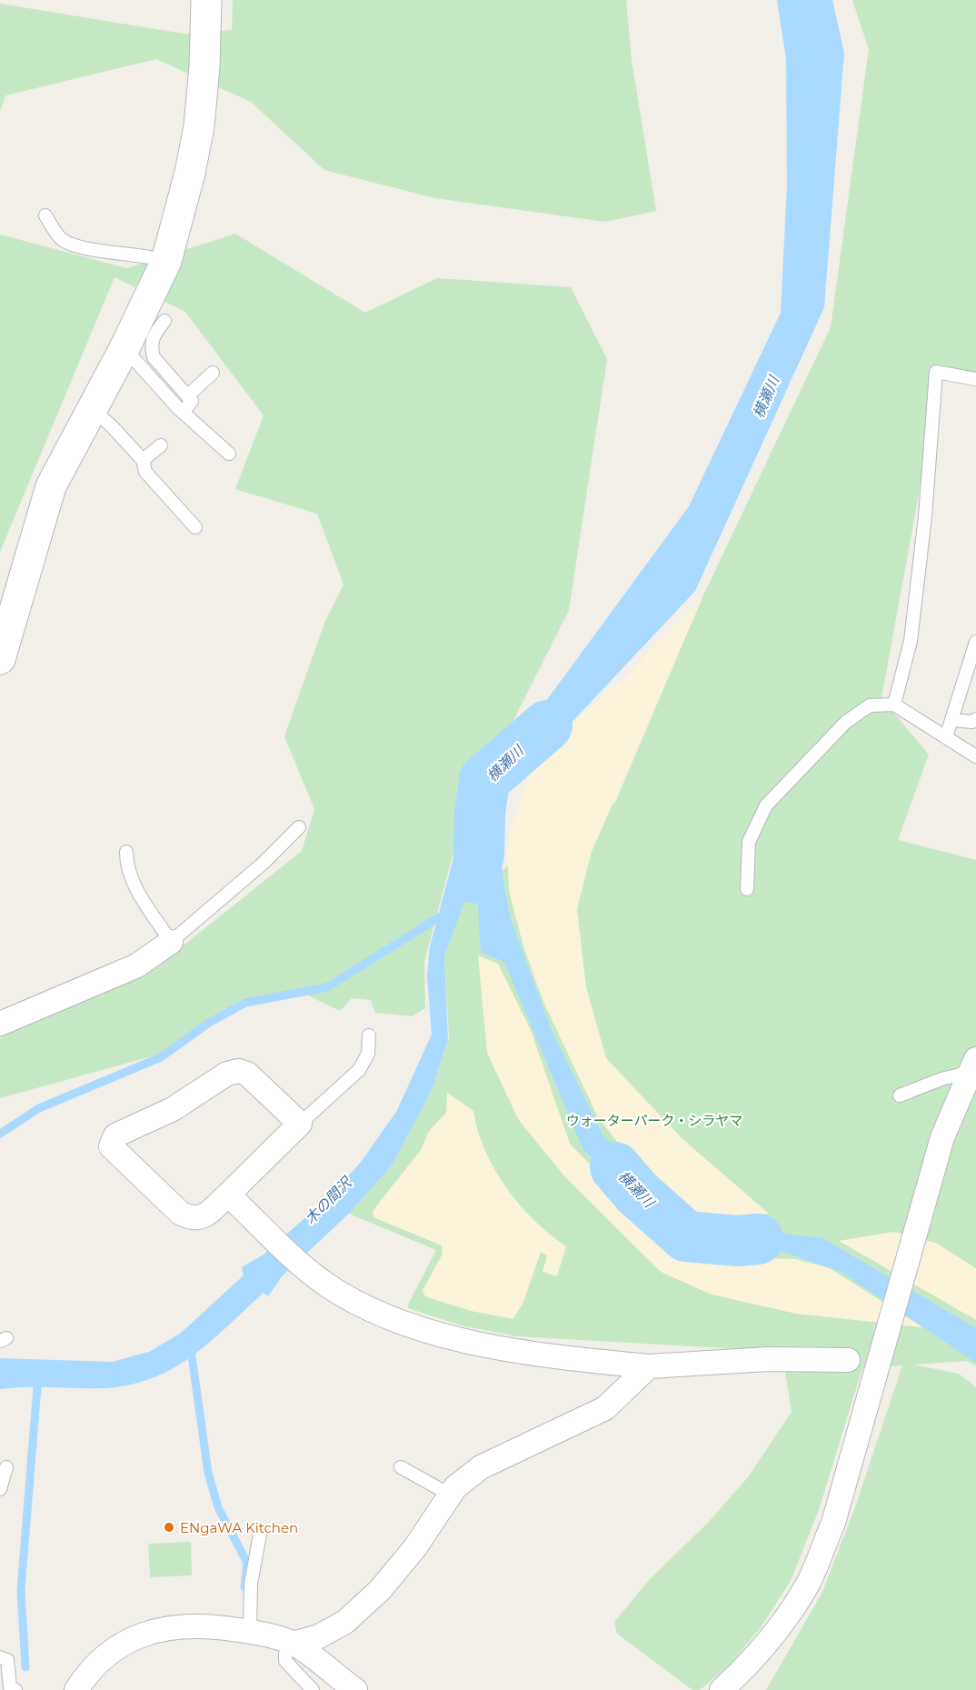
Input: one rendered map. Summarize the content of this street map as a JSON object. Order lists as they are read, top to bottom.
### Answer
{
  "water": ["横瀬川", "木の間沢"],
  "parks": ["ウォーターパーク・シラヤマ"],
  "places": ["ENgaWA Kitchen"]
}
